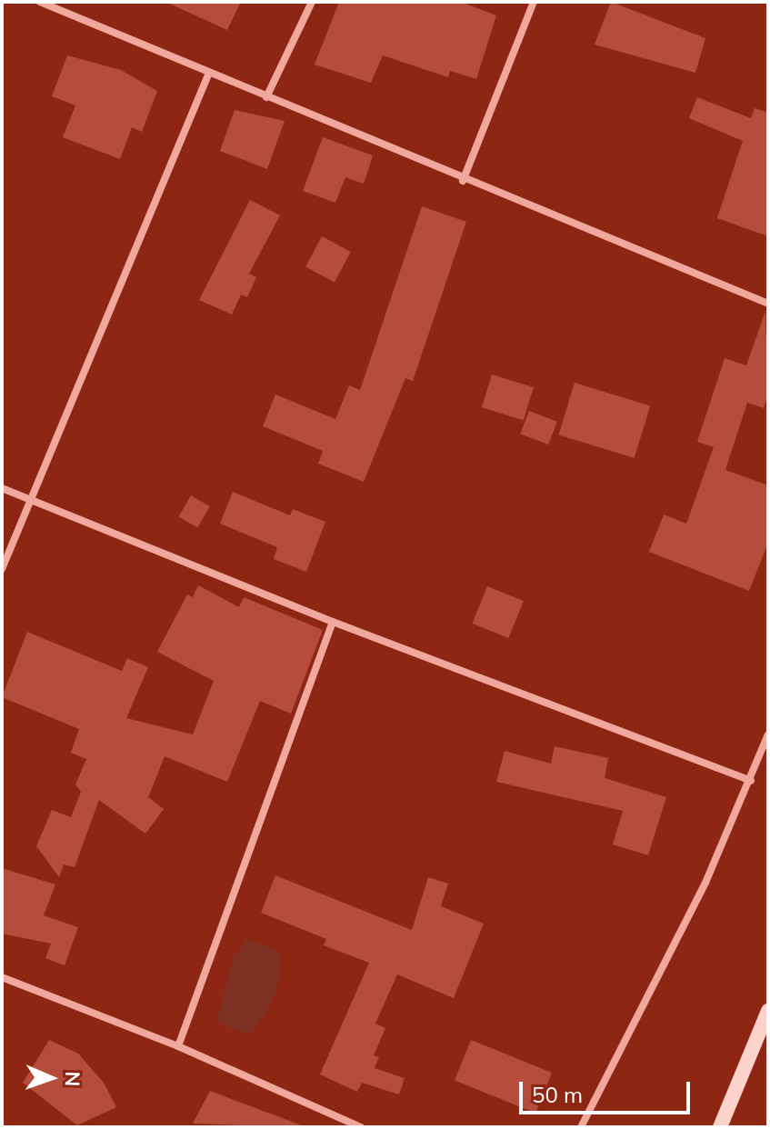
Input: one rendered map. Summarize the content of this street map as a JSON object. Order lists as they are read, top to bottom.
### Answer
{
  "scale_bar": "50 m",
  "north": "right"
}
